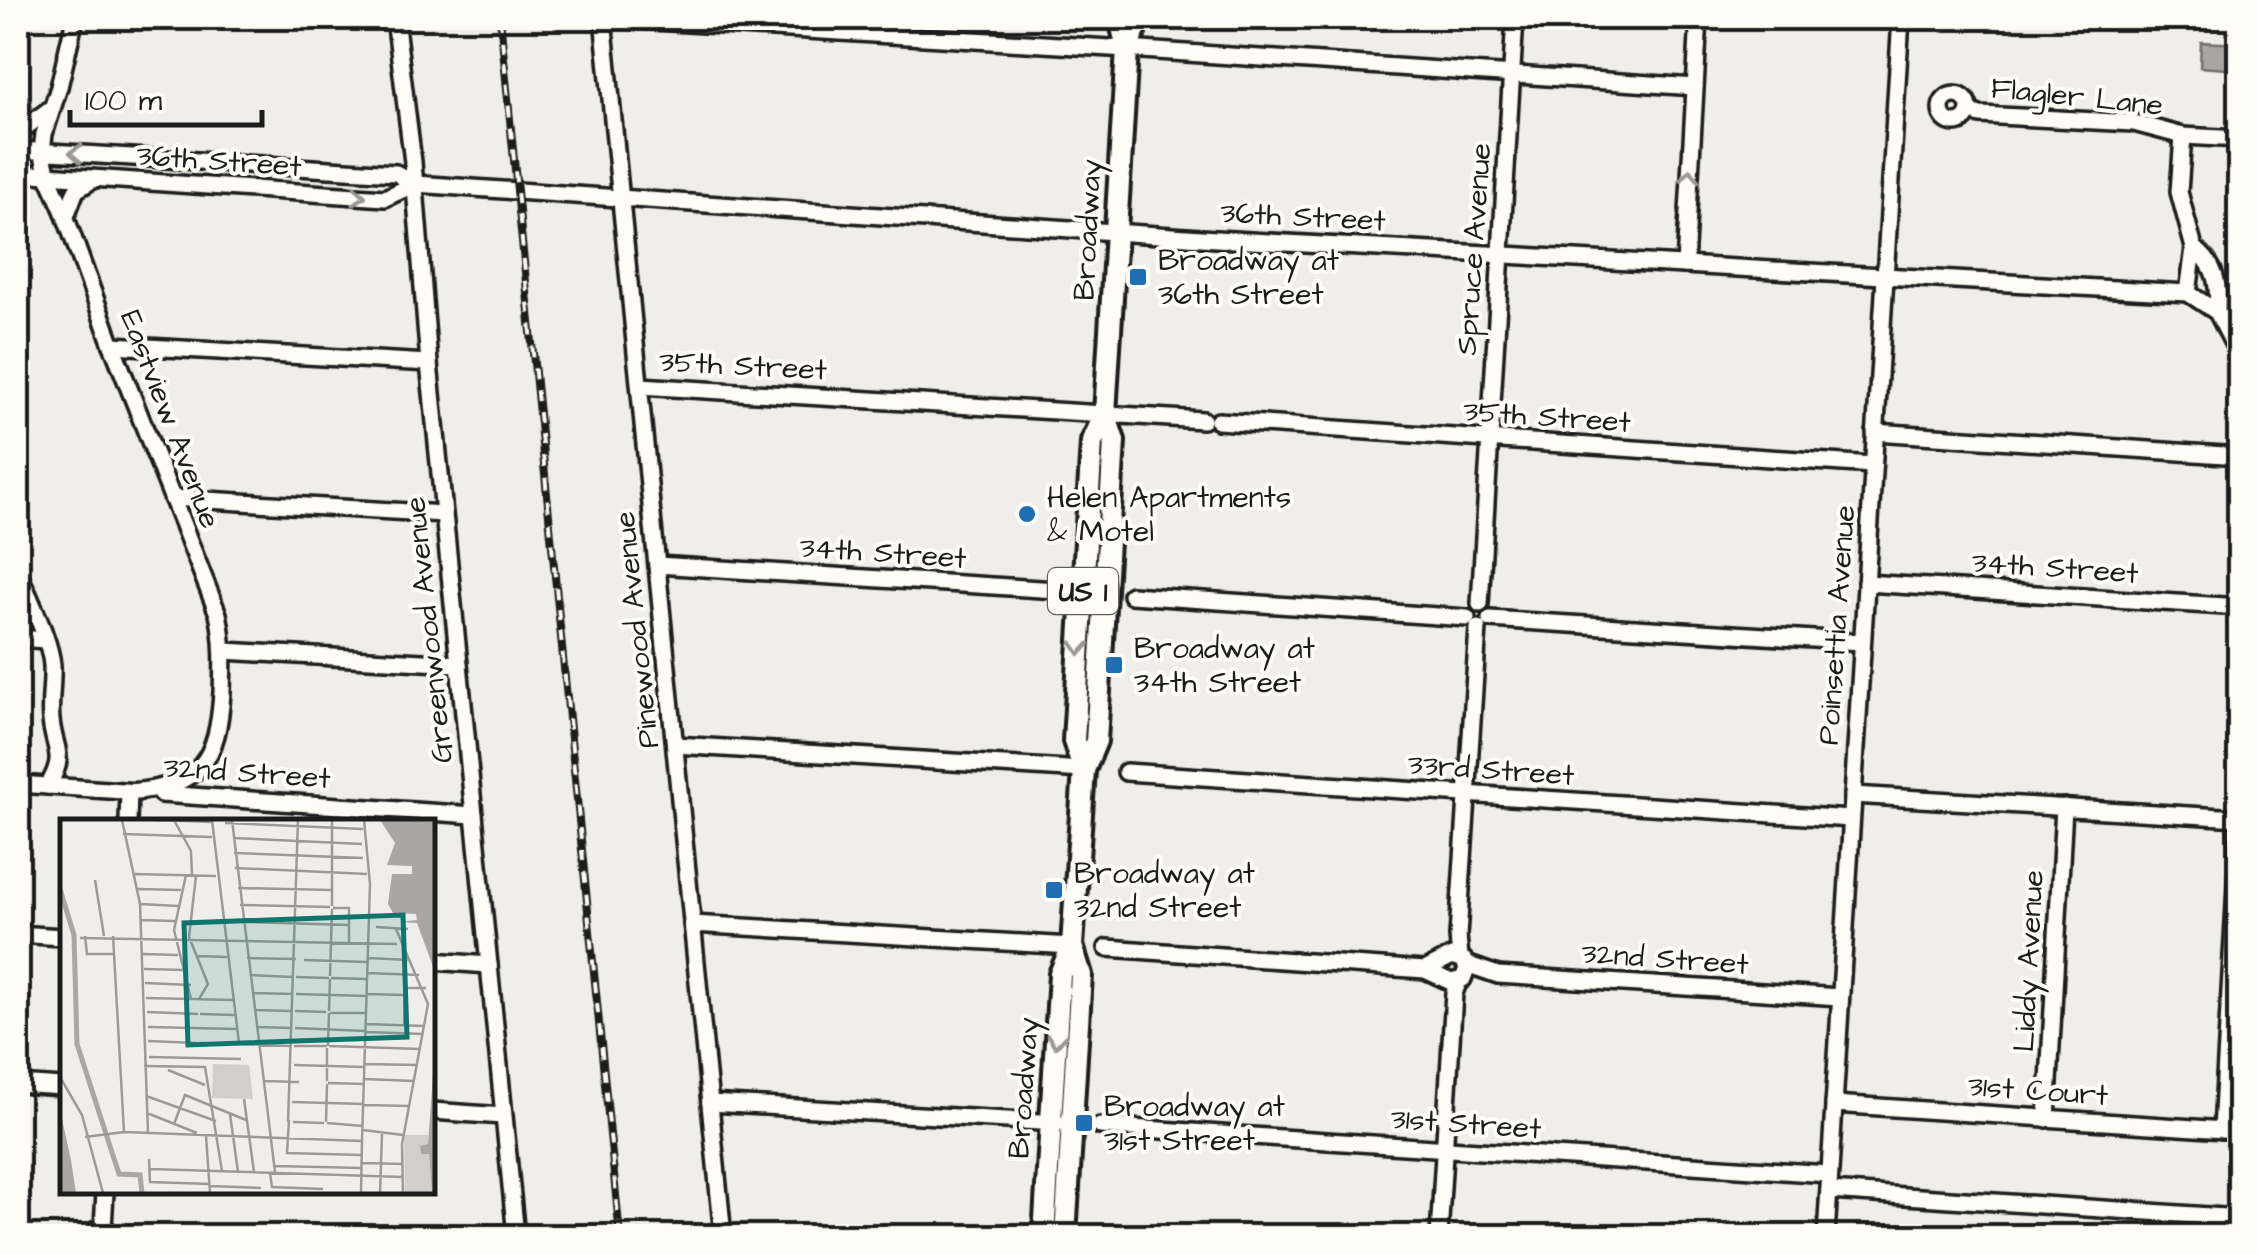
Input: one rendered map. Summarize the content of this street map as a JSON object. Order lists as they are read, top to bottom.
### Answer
{
  "streets": {
    "main road": ["Broadway", "US 1"],
    "street": [
      "Flagler Lane",
      "36th Street",
      "Spruce Avenue",
      "35th Street",
      "Eastview Avenue",
      "34th Street",
      "Poinsettia Avenue",
      "Greenwood Avenue",
      "Pinewood Avenue",
      "33rd Street",
      "32nd Street",
      "Liddy Avenue",
      "31st Court",
      "31st Street"
    ]
  },
  "crossings": [
    ["36th Street", "Broadway"],
    ["36th Street", "Spruce Avenue"],
    ["36th Street", "Eastview Avenue"],
    ["36th Street", "Poinsettia Avenue"],
    ["36th Street", "Greenwood Avenue"],
    ["36th Street", "Pinewood Avenue"],
    ["Broadway", "35th Street"],
    ["Broadway", "34th Street"],
    ["Spruce Avenue", "35th Street"],
    ["35th Street", "Poinsettia Avenue"],
    ["35th Street", "Pinewood Avenue"],
    ["Eastview Avenue", "32nd Street"],
    ["34th Street", "Poinsettia Avenue"],
    ["34th Street", "Pinewood Avenue"],
    ["Poinsettia Avenue", "33rd Street"],
    ["Poinsettia Avenue", "32nd Street"],
    ["Poinsettia Avenue", "31st Court"],
    ["Poinsettia Avenue", "31st Street"],
    ["Greenwood Avenue", "32nd Street"],
    ["Liddy Avenue", "31st Court"]
  ],
  "places": {
    "transit": [
      "Broadway at 36th Street",
      "Broadway at 34th Street",
      "Broadway at 32nd Street",
      "Broadway at 31st Street"
    ],
    "other": ["Helen Apartments & Motel"]
  },
  "scale_bar": "100 m"
}
